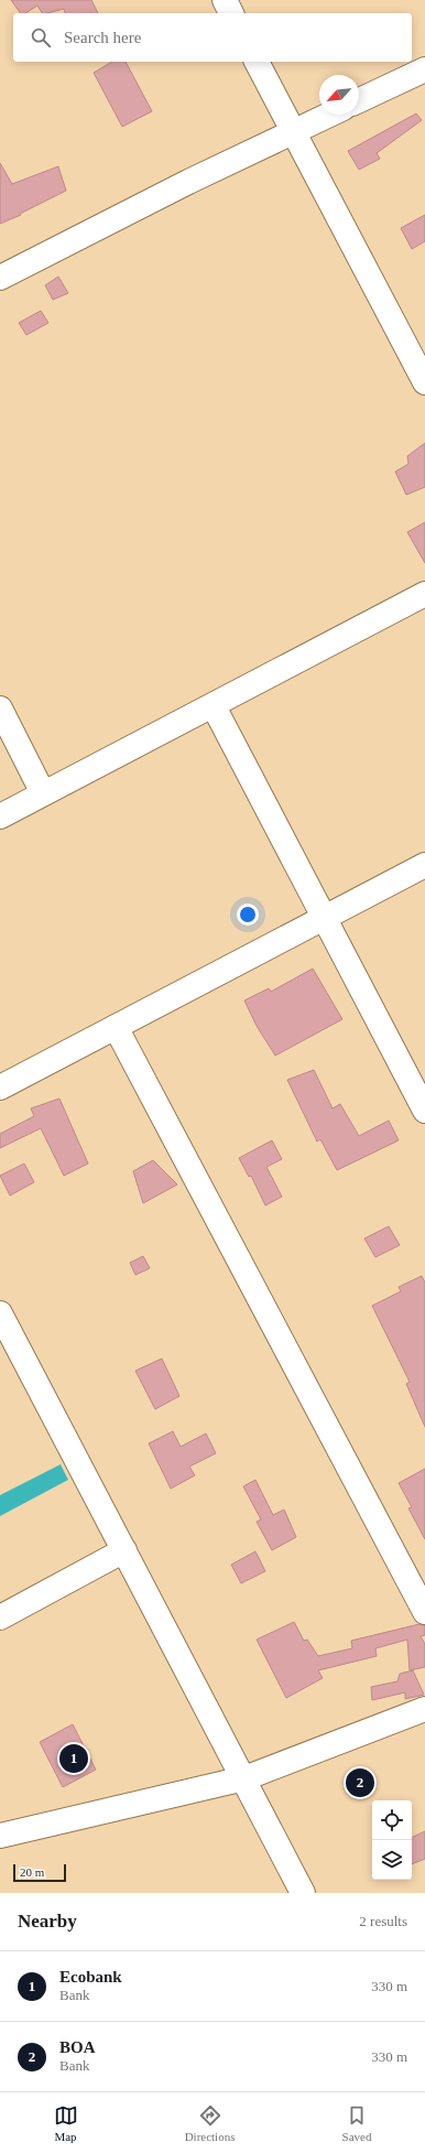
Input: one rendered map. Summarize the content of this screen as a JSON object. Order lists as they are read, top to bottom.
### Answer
{
  "scale_bar": "20 m",
  "north": "bottom left",
  "page": {
    "search": "Search here",
    "pins": ["1", "2"],
    "scale": "20 m",
    "heading": ["Nearby", "2 results"],
    "list": [
      {
        "mark": "1",
        "name": "Ecobank",
        "note": "Bank",
        "value": "330 m"
      },
      {
        "mark": "2",
        "name": "BOA",
        "note": "Bank",
        "value": "330 m"
      }
    ],
    "nav": ["Map", "Directions", "Saved"]
  }
}
